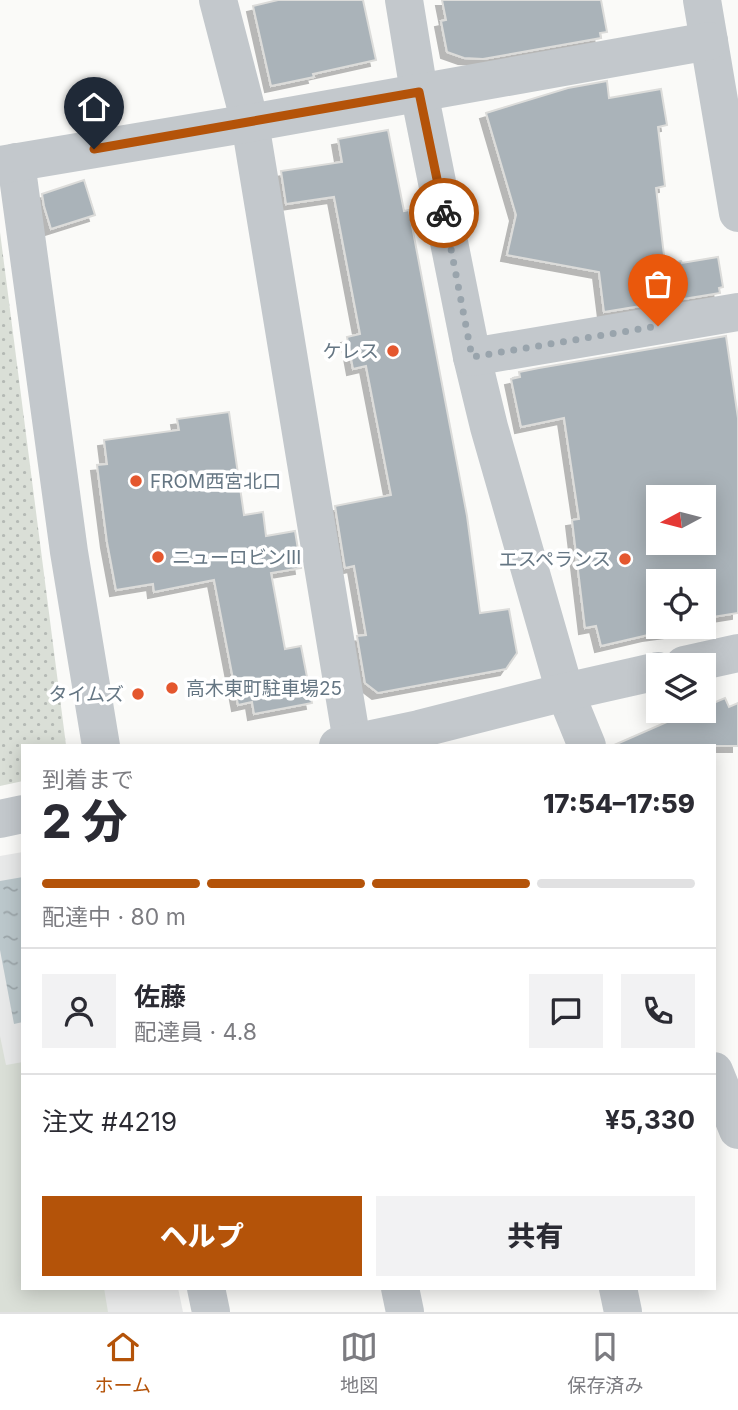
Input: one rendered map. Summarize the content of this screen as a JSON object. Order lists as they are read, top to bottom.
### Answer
{
  "places": [
    "ケレス",
    "FROM西宮北口",
    "ニューロビンⅢ",
    "エスペランス",
    "高木東町駐車場25",
    "タイムズ"
  ],
  "north": "left",
  "page": {
    "heading": ["2 分", "到着まで", "17:54–17:59"],
    "panel": [
      "佐藤",
      "配達員 · 4.8",
      "注文 #4219",
      "¥5,330"
    ],
    "bar": "配達中 · 80 m",
    "buttons": ["ヘルプ", "共有"],
    "tabs": ["ホーム", "地図", "保存済み"]
  }
}
